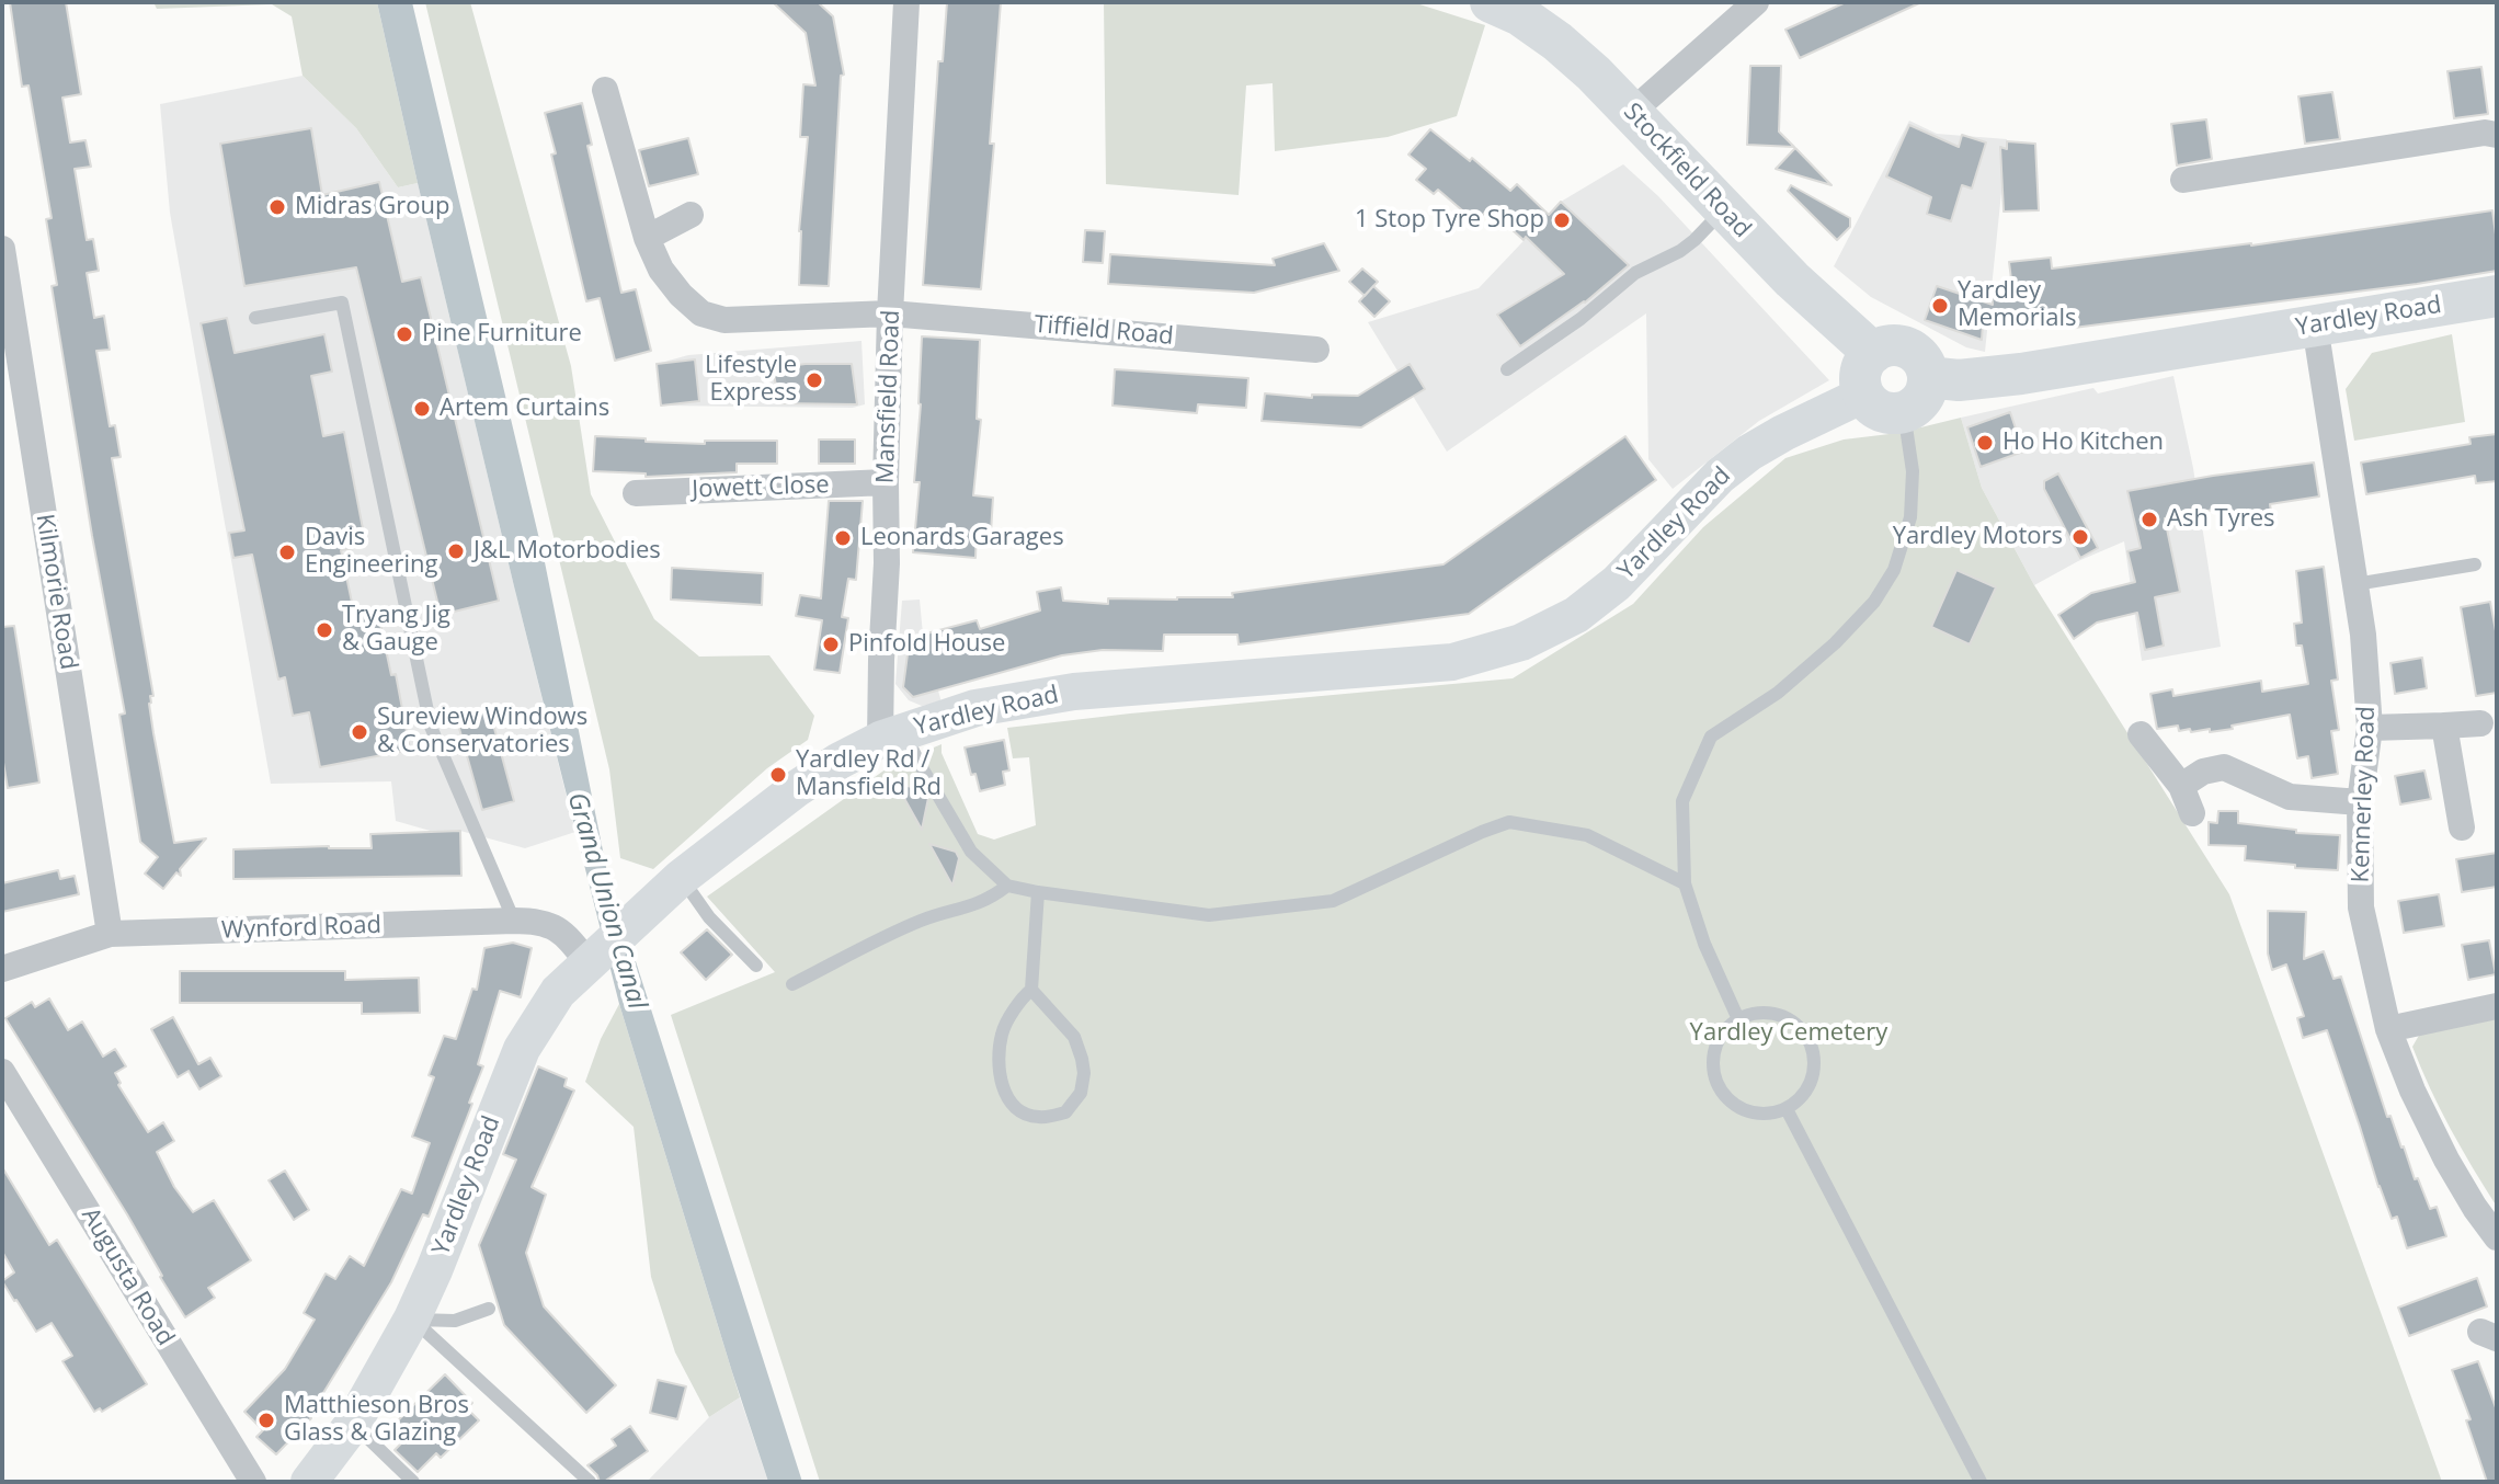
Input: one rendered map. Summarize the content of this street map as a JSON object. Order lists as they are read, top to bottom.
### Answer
{
  "streets": {
    "main road": ["Stockfield Road", "Yardley Road"],
    "street": [
      "Tiffield Road",
      "Mansfield Road",
      "Jowett Close",
      "Kilmorie Road",
      "Kennerley Road",
      "Wynford Road",
      "Augusta Road"
    ]
  },
  "crossings": [
    ["Stockfield Road", "Yardley Road"],
    ["Yardley Road", "Mansfield Road"],
    ["Yardley Road", "Kennerley Road"],
    ["Yardley Road", "Wynford Road"],
    ["Tiffield Road", "Mansfield Road"],
    ["Mansfield Road", "Jowett Close"],
    ["Kilmorie Road", "Wynford Road"]
  ],
  "water": ["Grand Union Canal"],
  "parks": ["Yardley Cemetery"],
  "places": [
    "Midras Group",
    "1 Stop Tyre Shop",
    "Yardley Memorials",
    "Pine Furniture",
    "Lifestyle Express",
    "Artem Curtains",
    "Ho Ho Kitchen",
    "Ash Tyres",
    "Yardley Motors",
    "Leonards Garages",
    "J&L Motorbodies",
    "Davis Engineering",
    "Tryang Jig & Gauge",
    "Pinfold House",
    "Sureview Windows & Conservatories",
    "Yardley Rd / Mansfield Rd",
    "Matthieson Bros Glass & Glazing"
  ]
}
